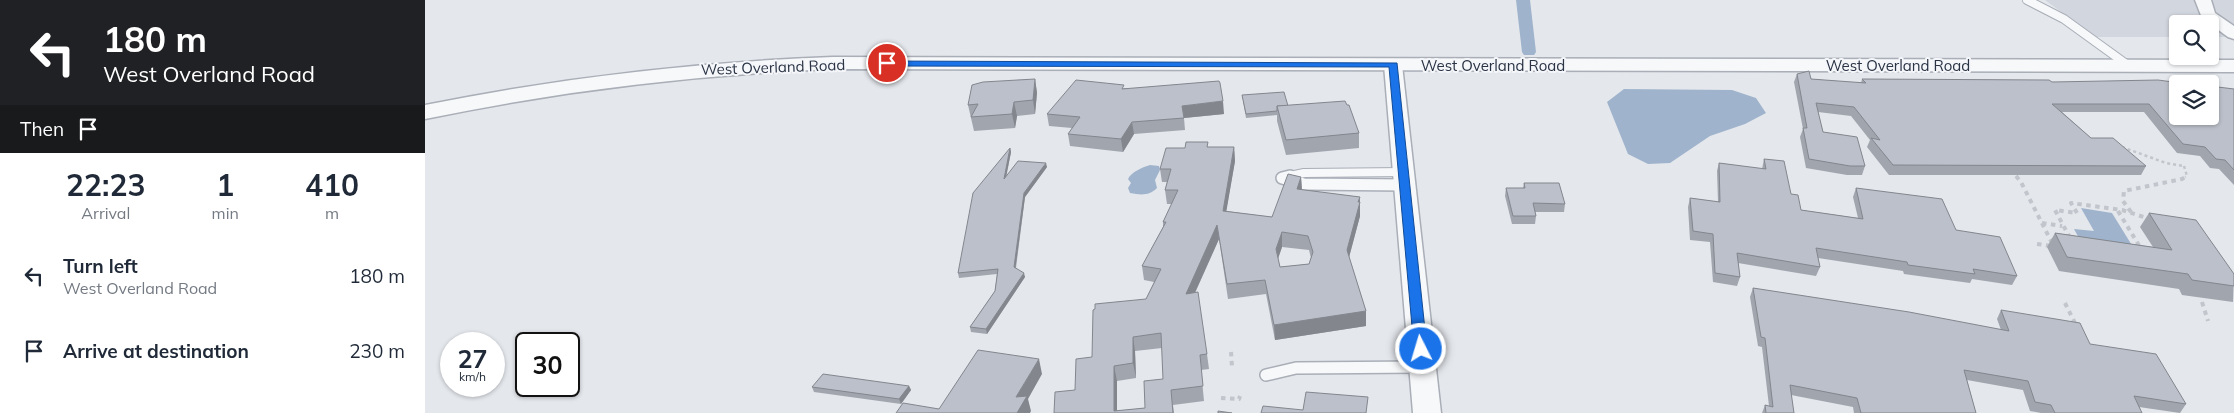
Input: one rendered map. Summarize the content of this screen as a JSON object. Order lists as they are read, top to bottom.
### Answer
{
  "streets": {
    "street": ["West Overland Road"]
  },
  "page": {
    "turn": ["180 m", "West Overland Road"],
    "then": "Then",
    "eta": [
      "22:23",
      "Arrival",
      "1",
      "min",
      "410",
      "m"
    ],
    "list": [
      {
        "name": "Turn left",
        "note": "West Overland Road",
        "value": "180 m"
      },
      {
        "name": "Arrive at destination",
        "value": "230 m"
      }
    ],
    "speed": "27 km/h",
    "limit": "30"
  }
}
